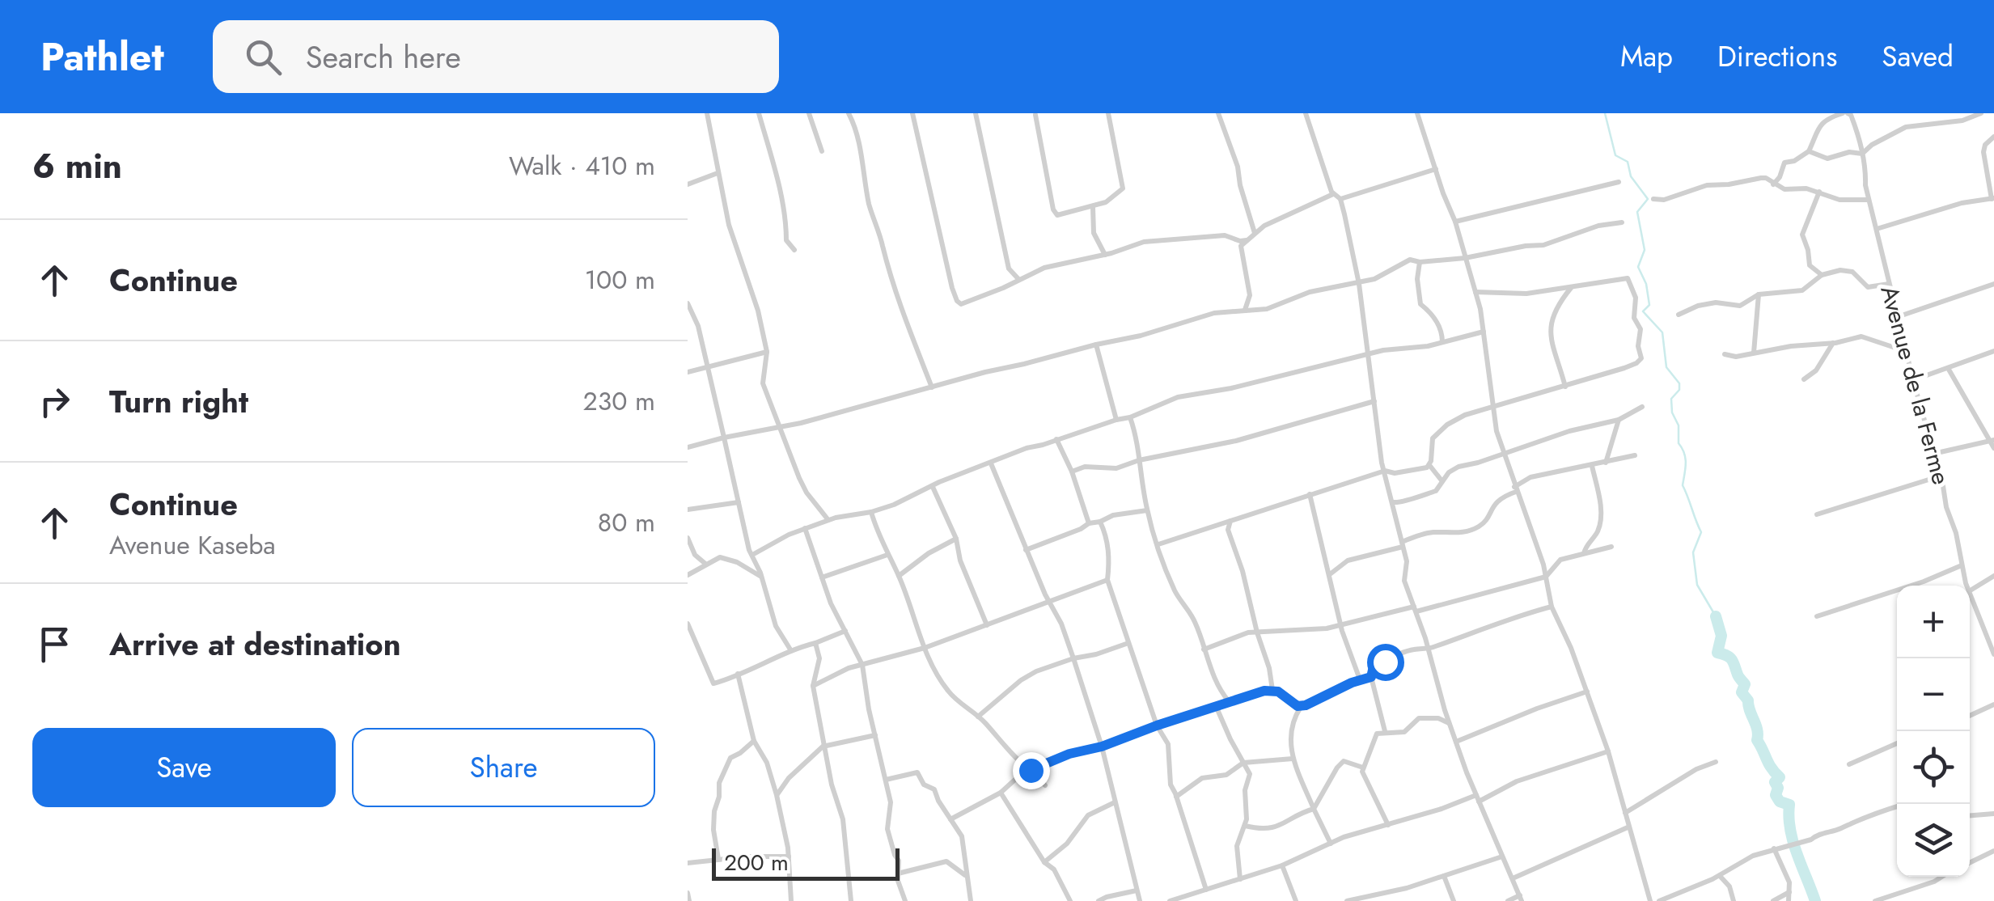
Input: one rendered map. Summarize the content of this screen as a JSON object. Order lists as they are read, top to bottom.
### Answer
{
  "streets": {
    "street": ["Avenue de la Ferme"]
  },
  "scale_bar": "200 m",
  "page": {
    "header": "Pathlet",
    "search": "Search here",
    "nav": ["Map", "Directions", "Saved"],
    "heading": ["6 min", "Walk · 410 m"],
    "list": [
      ["Continue", "100 m"],
      ["Turn right", "230 m"],
      ["Continue", "Avenue Kaseba", "80 m"],
      "Arrive at destination"
    ],
    "map_buttons": ["+", "−"],
    "buttons": ["Save", "Share"],
    "scale": "200 m"
  }
}
